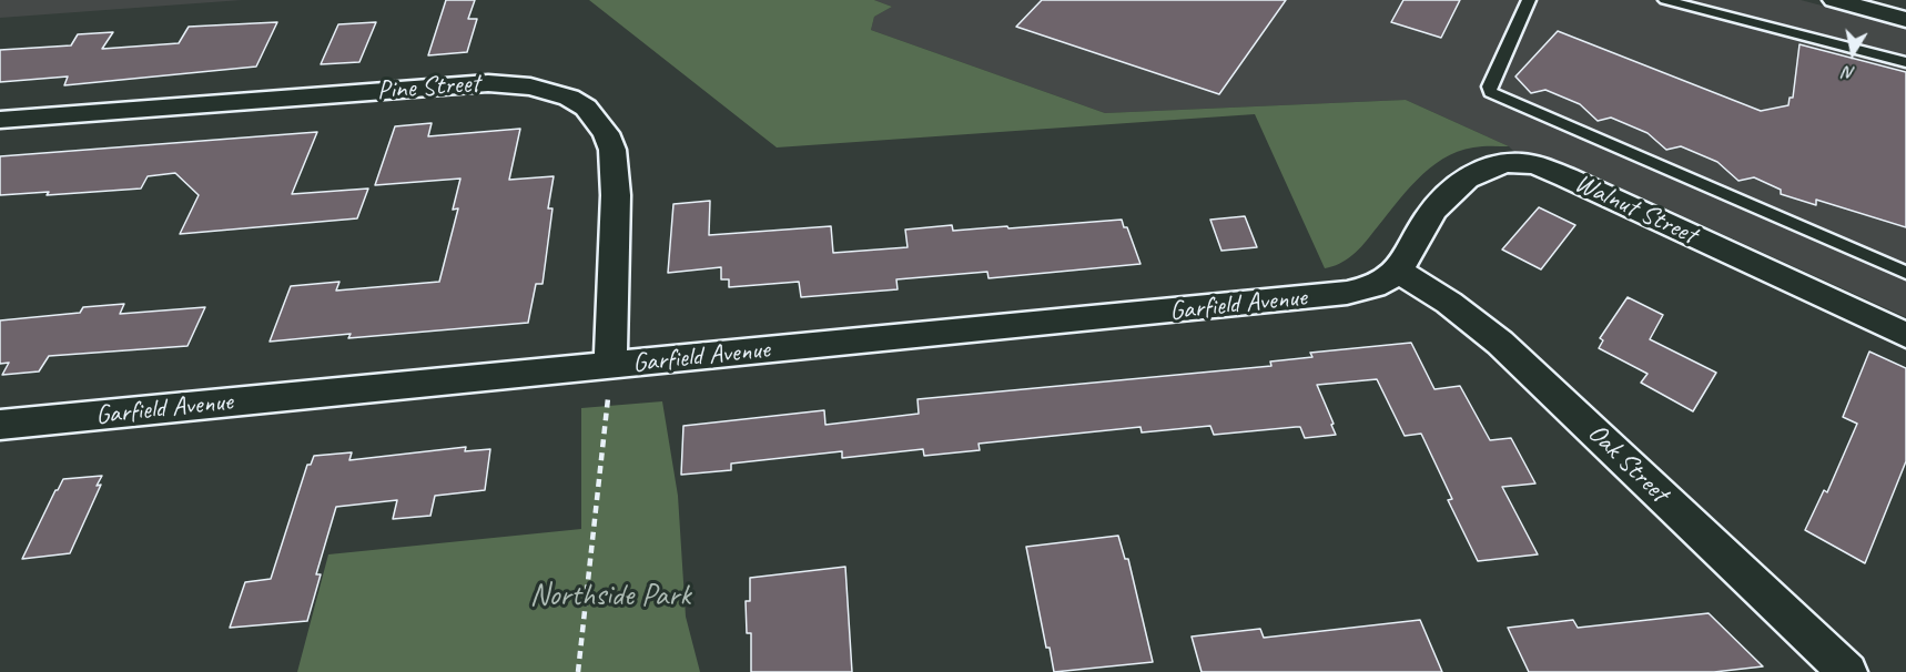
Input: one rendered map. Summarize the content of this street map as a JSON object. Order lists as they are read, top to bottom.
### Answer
{
  "streets": {
    "street": [
      "Pine Street",
      "Walnut Street",
      "Garfield Avenue",
      "Oak Street"
    ]
  },
  "crossings": [
    ["Pine Street", "Garfield Avenue"],
    ["Walnut Street", "Garfield Avenue"],
    ["Walnut Street", "Oak Street"],
    ["Garfield Avenue", "Oak Street"]
  ],
  "parks": ["Northside Park"],
  "north": "bottom"
}
